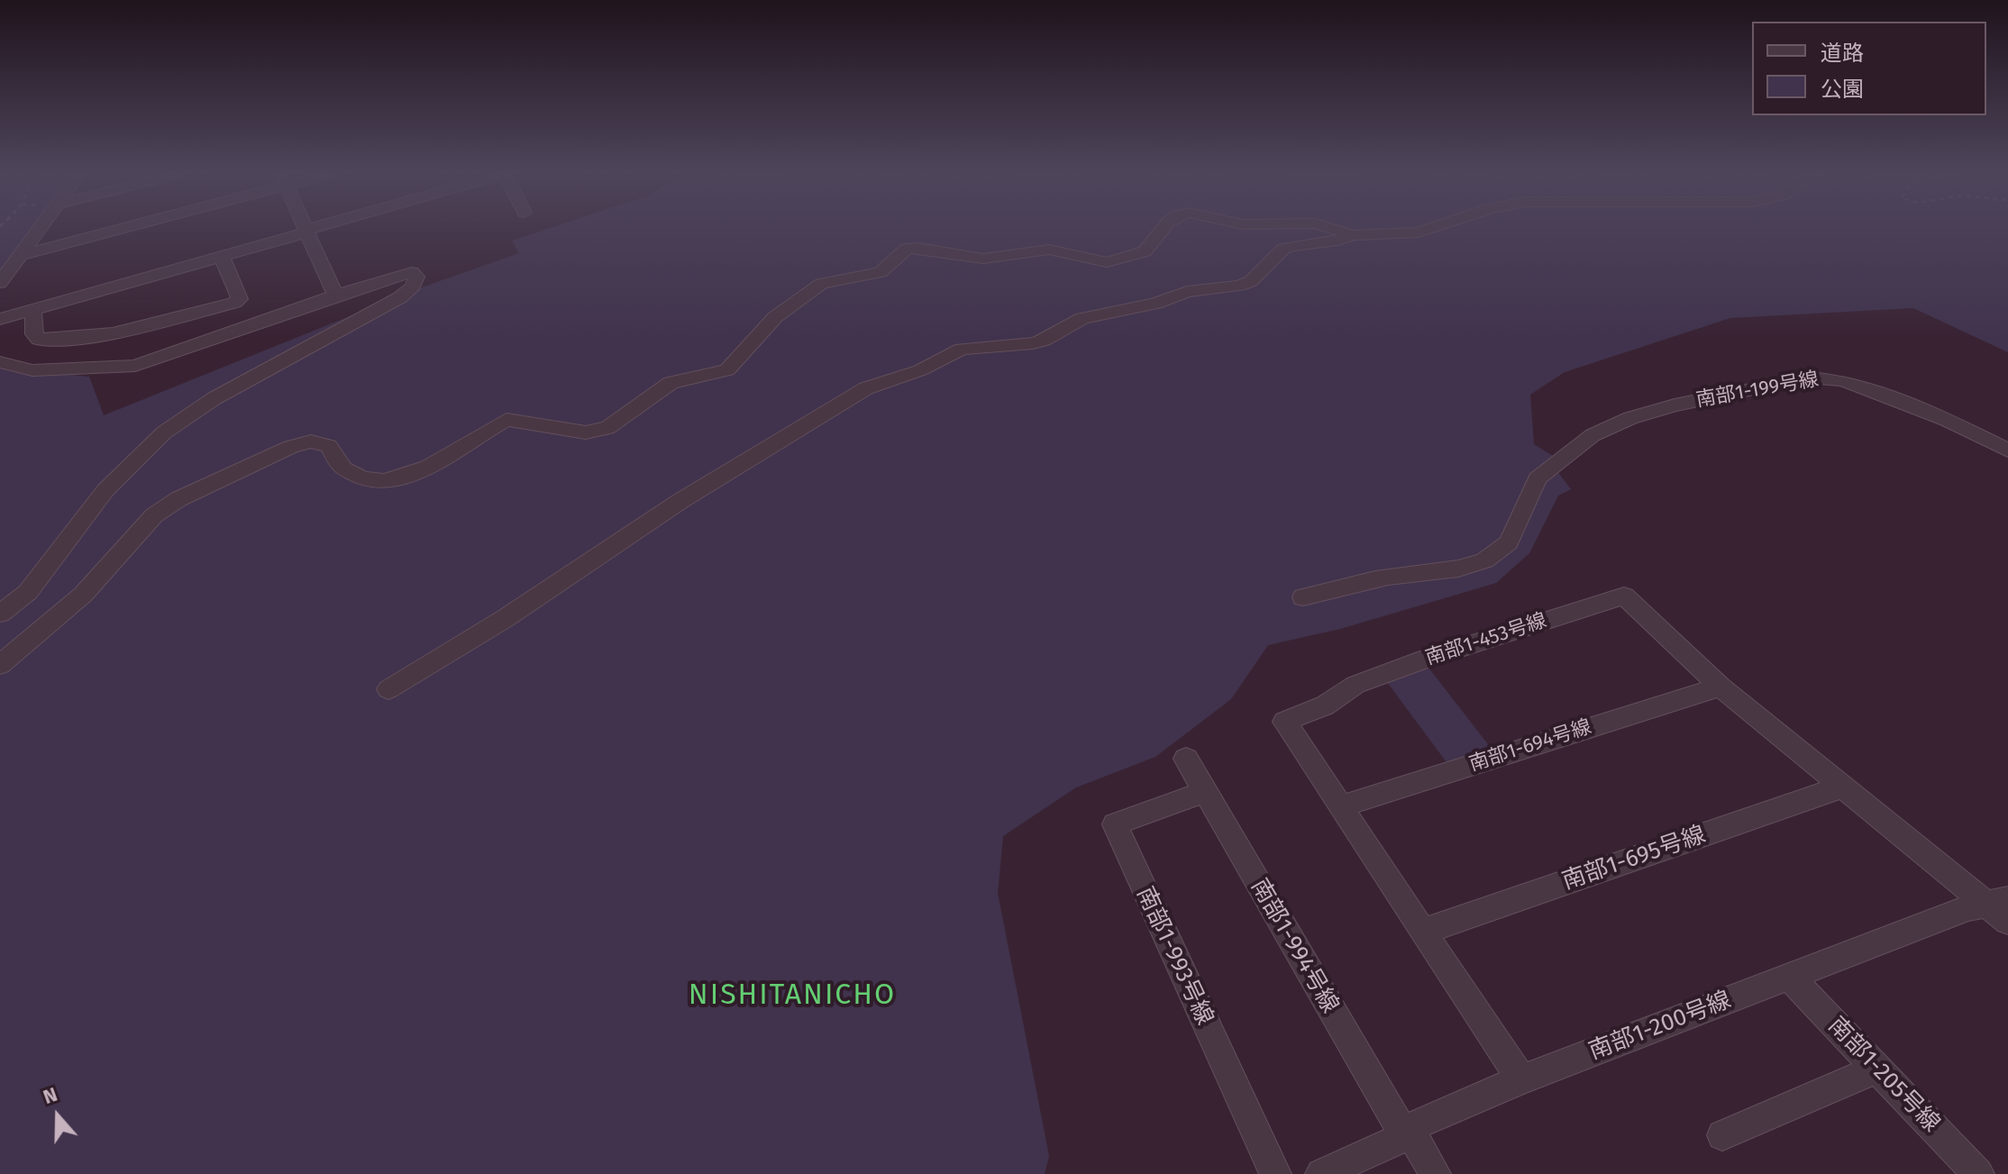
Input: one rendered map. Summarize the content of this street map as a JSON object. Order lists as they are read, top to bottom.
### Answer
{
  "streets": {
    "street": [
      "南部1-199号線",
      "南部1-453号線",
      "南部1-694号線",
      "南部1-695号線",
      "南部1-994号線",
      "南部1-993号線",
      "南部1-200号線",
      "南部1-205号線"
    ]
  },
  "crossings": [
    ["南部1-453号線", "南部1-694号線"],
    ["南部1-453号線", "南部1-695号線"],
    ["南部1-453号線", "南部1-200号線"],
    ["南部1-994号線", "南部1-993号線"],
    ["南部1-994号線", "南部1-200号線"],
    ["南部1-200号線", "南部1-205号線"]
  ],
  "districts": ["NISHITANICHO"],
  "legend": ["道路", "公園"],
  "north": "top"
}
